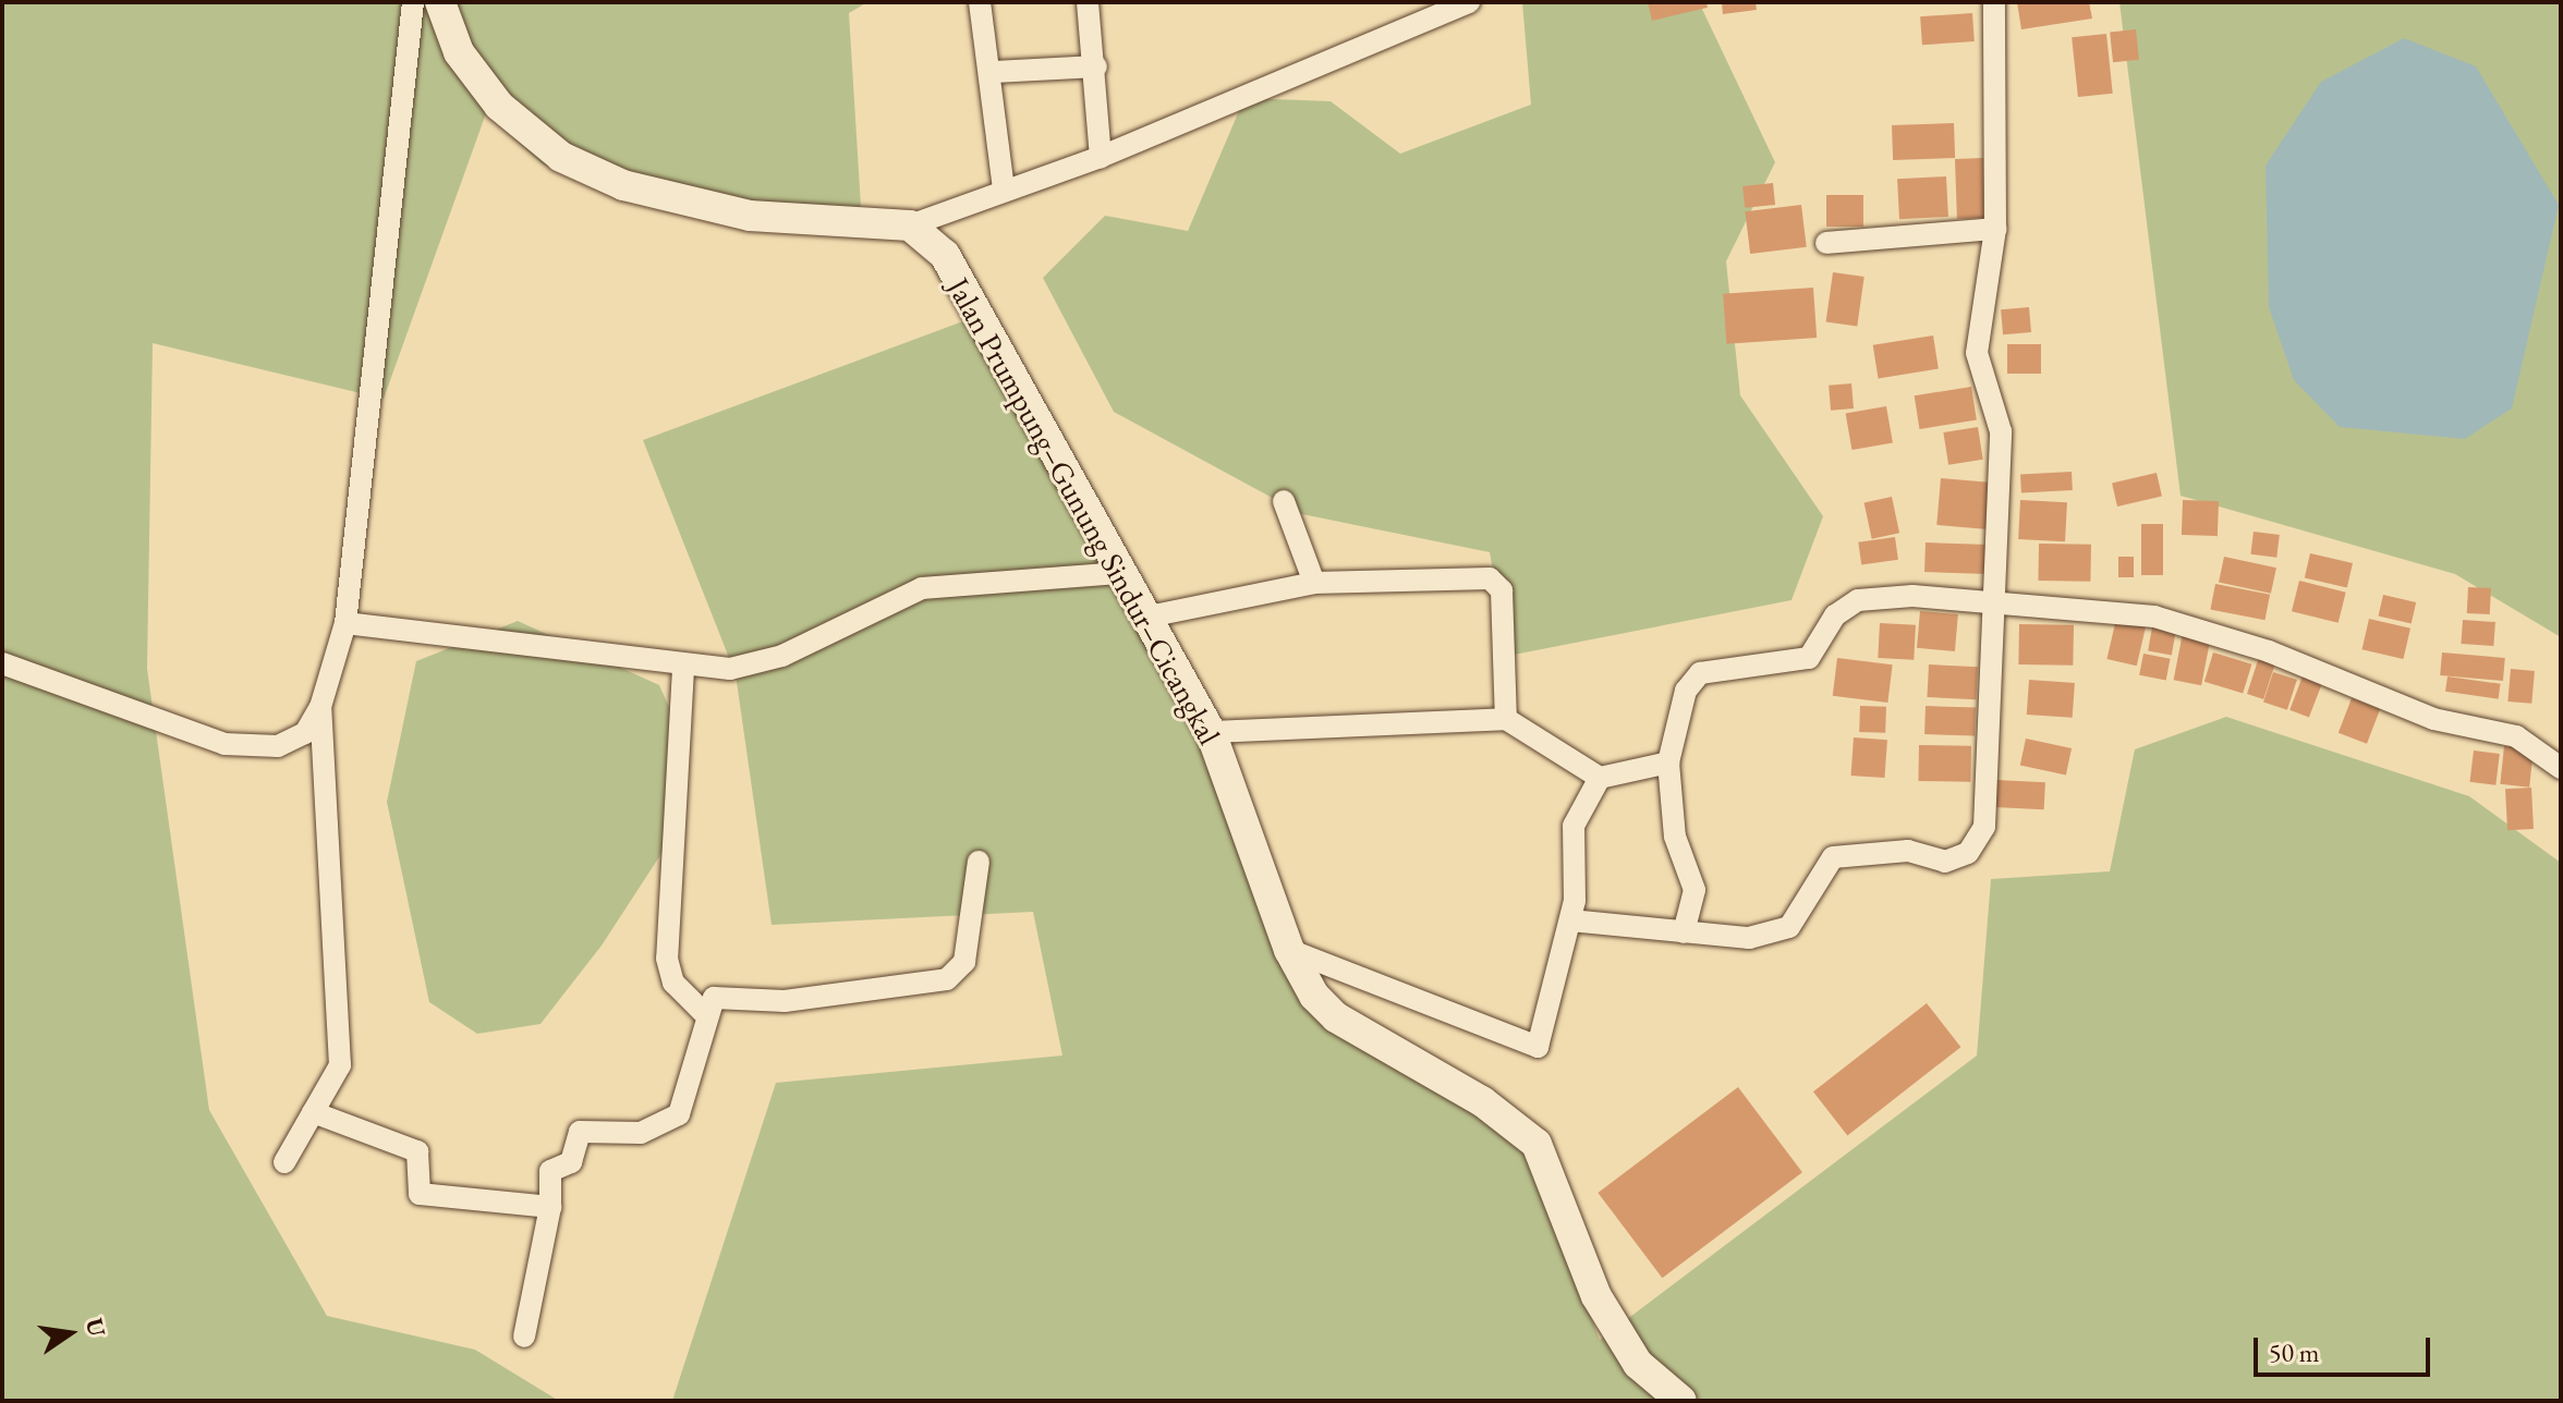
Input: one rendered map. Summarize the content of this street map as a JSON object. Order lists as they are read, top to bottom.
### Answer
{
  "streets": {
    "main road": ["Jalan Prumpung–Gunung Sindur–Cicangkal"]
  },
  "scale_bar": "50 m",
  "north": "right"
}
